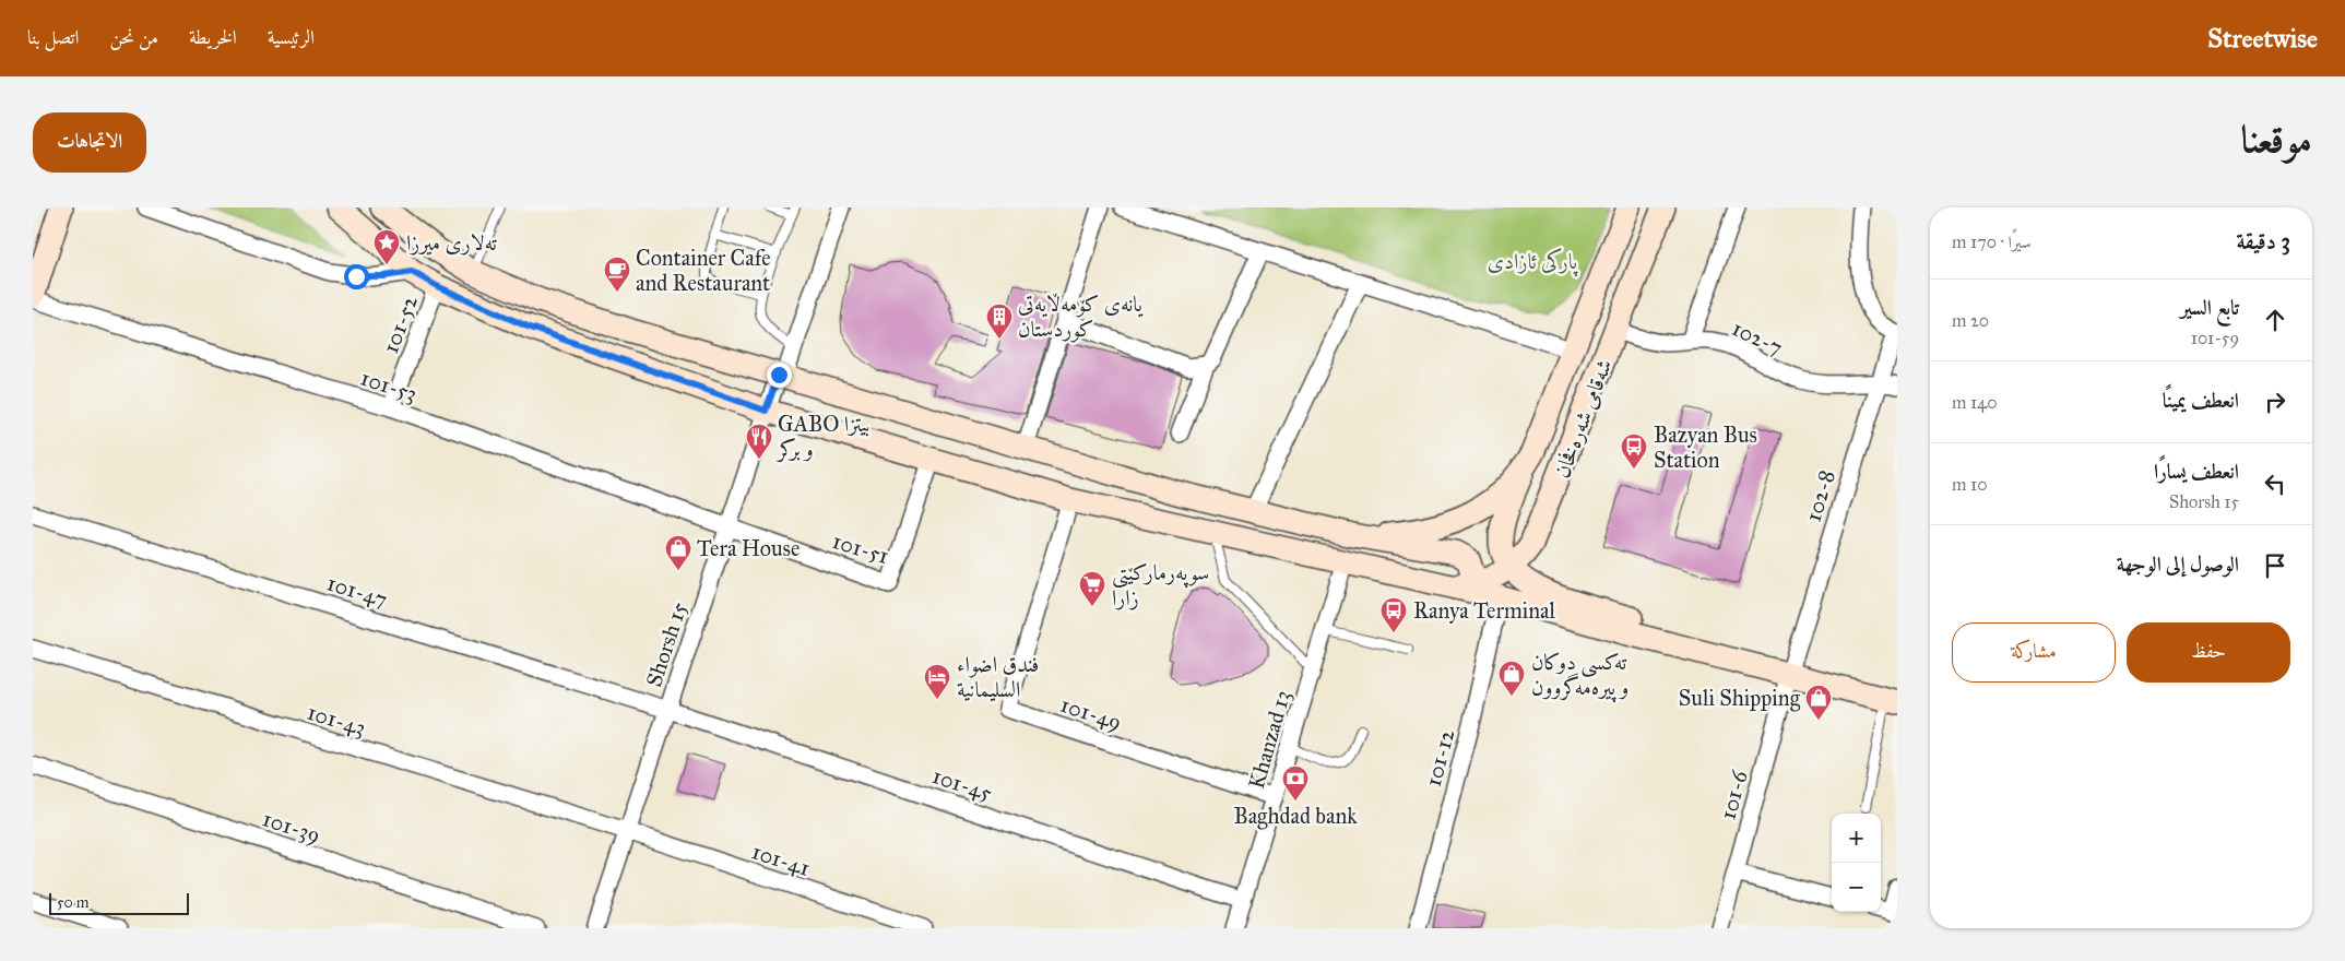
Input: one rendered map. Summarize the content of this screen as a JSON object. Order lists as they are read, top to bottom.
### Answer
{
  "streets": {
    "main road": ["شەقامی شەرەفخان"],
    "street": [
      "101-52",
      "102-7",
      "101-53",
      "102-8",
      "101-51",
      "101-47",
      "Shorsh 15",
      "101-49",
      "101-43",
      "Khanzad 13",
      "101-12",
      "101-45",
      "101-6",
      "101-39",
      "101-41"
    ]
  },
  "crossings": [
    ["101-52", "101-53"],
    ["102-7", "شەقامی شەرەفخان"],
    ["102-7", "102-8"],
    ["101-53", "101-51"],
    ["101-53", "Shorsh 15"],
    ["102-8", "101-6"],
    ["101-51", "Shorsh 15"],
    ["101-47", "Shorsh 15"],
    ["101-47", "101-45"],
    ["Shorsh 15", "101-43"],
    ["Shorsh 15", "101-45"],
    ["Shorsh 15", "101-41"],
    ["101-49", "Khanzad 13"],
    ["101-43", "101-41"],
    ["Khanzad 13", "101-45"]
  ],
  "parks": ["پارکی ئازادی"],
  "places": {
    "place": ["تەلاری میرزا"],
    "cafe": ["Container Cafe and Restaurant"],
    "building": ["یانەی کۆمەڵایەتی کوردستان"],
    "restaurant": ["GABO بيتزا و بركر"],
    "bus stop": ["Bazyan Bus Station", "Ranya Terminal"],
    "shop": ["Tera House", "تەکسی دوکان و پیرەمەگروون", "Suli Shipping"],
    "supermarket": ["سوپەرمارکێتی زارا"],
    "hotel": ["فندق اضواء السليمانية"],
    "bank": ["Baghdad bank"]
  },
  "scale_bar": "50 m",
  "page": {
    "header": "Streetwise",
    "nav": [
      "الرئيسية",
      "الخريطة",
      "من نحن",
      "اتصل بنا"
    ],
    "title": "موقعنا",
    "buttons": [
      "الاتجاهات",
      ["حفظ", "مشاركة"]
    ],
    "heading": ["3 دقيقة", "سيرًا · 170 m"],
    "list": [
      ["تابع السير", "101-59", "20 m"],
      ["انعطف يمينًا", "140 m"],
      ["انعطف يسارًا", "Shorsh 15", "10 m"],
      "الوصول إلى الوجهة"
    ],
    "map_buttons": ["+", "−"],
    "scale": "50 m"
  }
}
